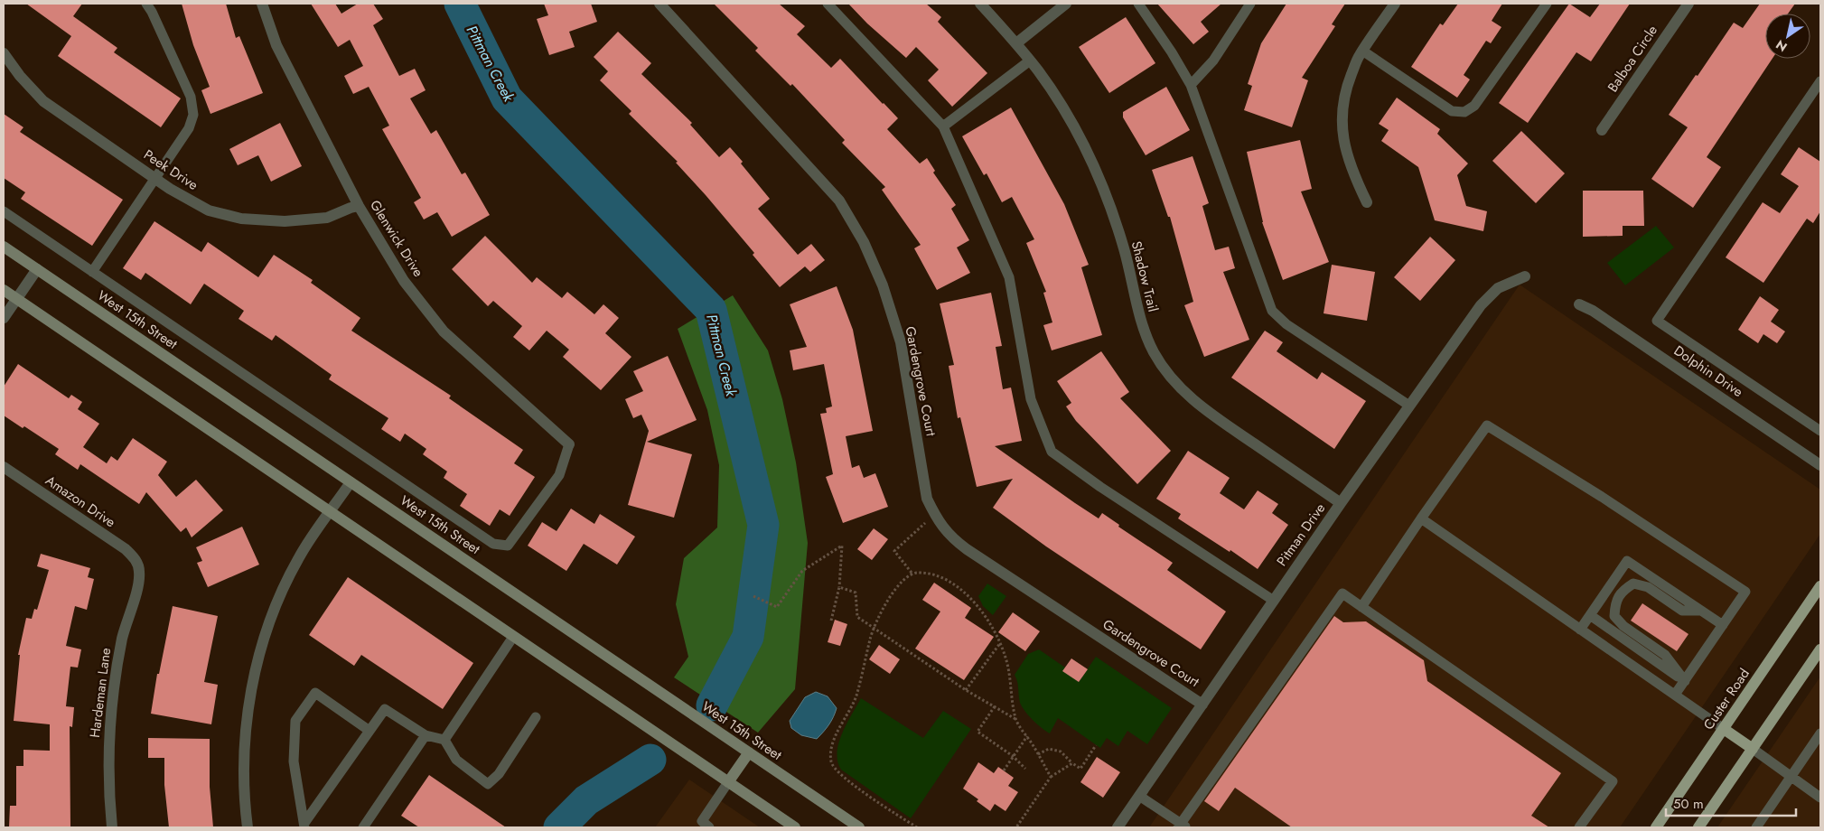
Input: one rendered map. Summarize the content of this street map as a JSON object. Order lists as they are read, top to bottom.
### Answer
{
  "streets": {
    "main road": ["West 15th Street", "Custer Road"],
    "street": [
      "Balboa Circle",
      "Peek Drive",
      "Glenwick Drive",
      "Shadow Trail",
      "Dolphin Drive",
      "Gardengrove Court",
      "Amazon Drive",
      "Pitman Drive",
      "Hardeman Lane"
    ]
  },
  "crossings": [
    ["Peek Drive", "Glenwick Drive"],
    ["Shadow Trail", "Pitman Drive"],
    ["Gardengrove Court", "Pitman Drive"],
    ["Amazon Drive", "Hardeman Lane"]
  ],
  "water": ["Pittman Creek"],
  "scale_bar": "50 m",
  "north": "bottom left"
}
